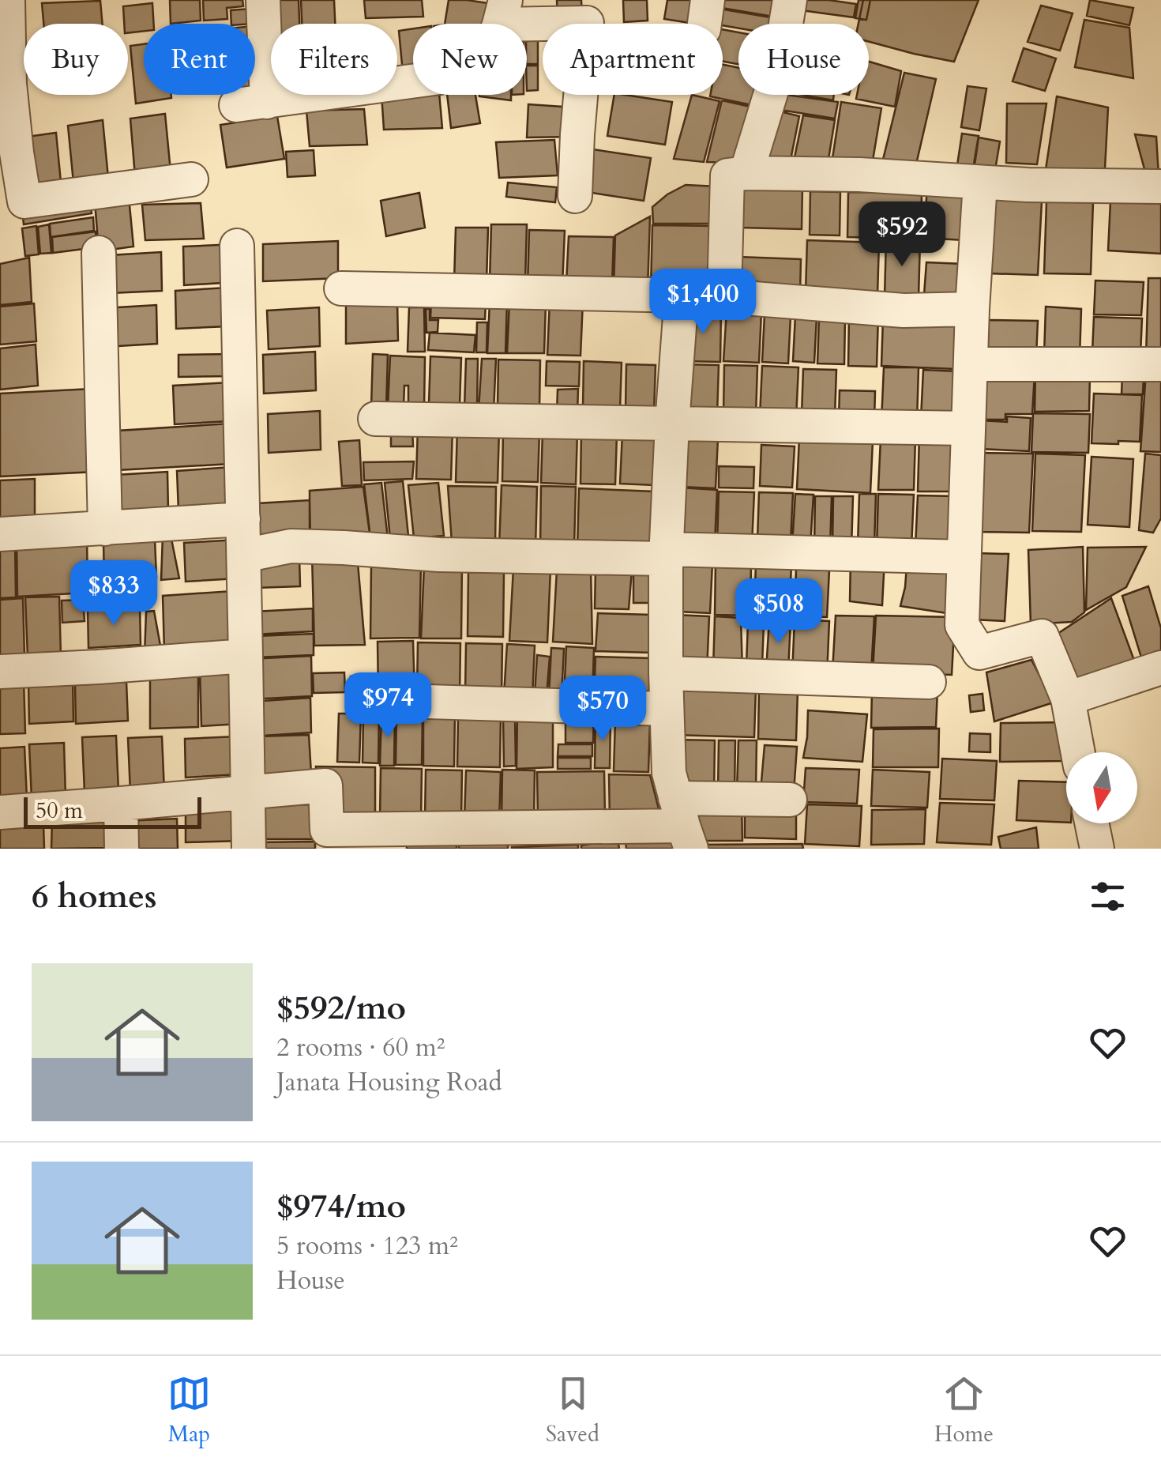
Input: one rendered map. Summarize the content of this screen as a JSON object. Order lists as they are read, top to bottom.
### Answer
{
  "scale_bar": "50 m",
  "north": "bottom",
  "page": {
    "chip": [
      "Buy",
      "Rent",
      "Filters",
      "New",
      "Apartment",
      "House"
    ],
    "price": [
      "$592",
      "$1,400",
      "$833",
      "$508",
      "$974",
      "$570"
    ],
    "scale": "50 m",
    "heading": "6 homes",
    "list": [
      {
        "name": "$592/mo",
        "note": "2 rooms · 60 m² · Janata Housing Road"
      },
      {
        "name": "$974/mo",
        "note": "5 rooms · 123 m² · House"
      }
    ],
    "tabs": ["Map", "Saved", "Home"]
  }
}
